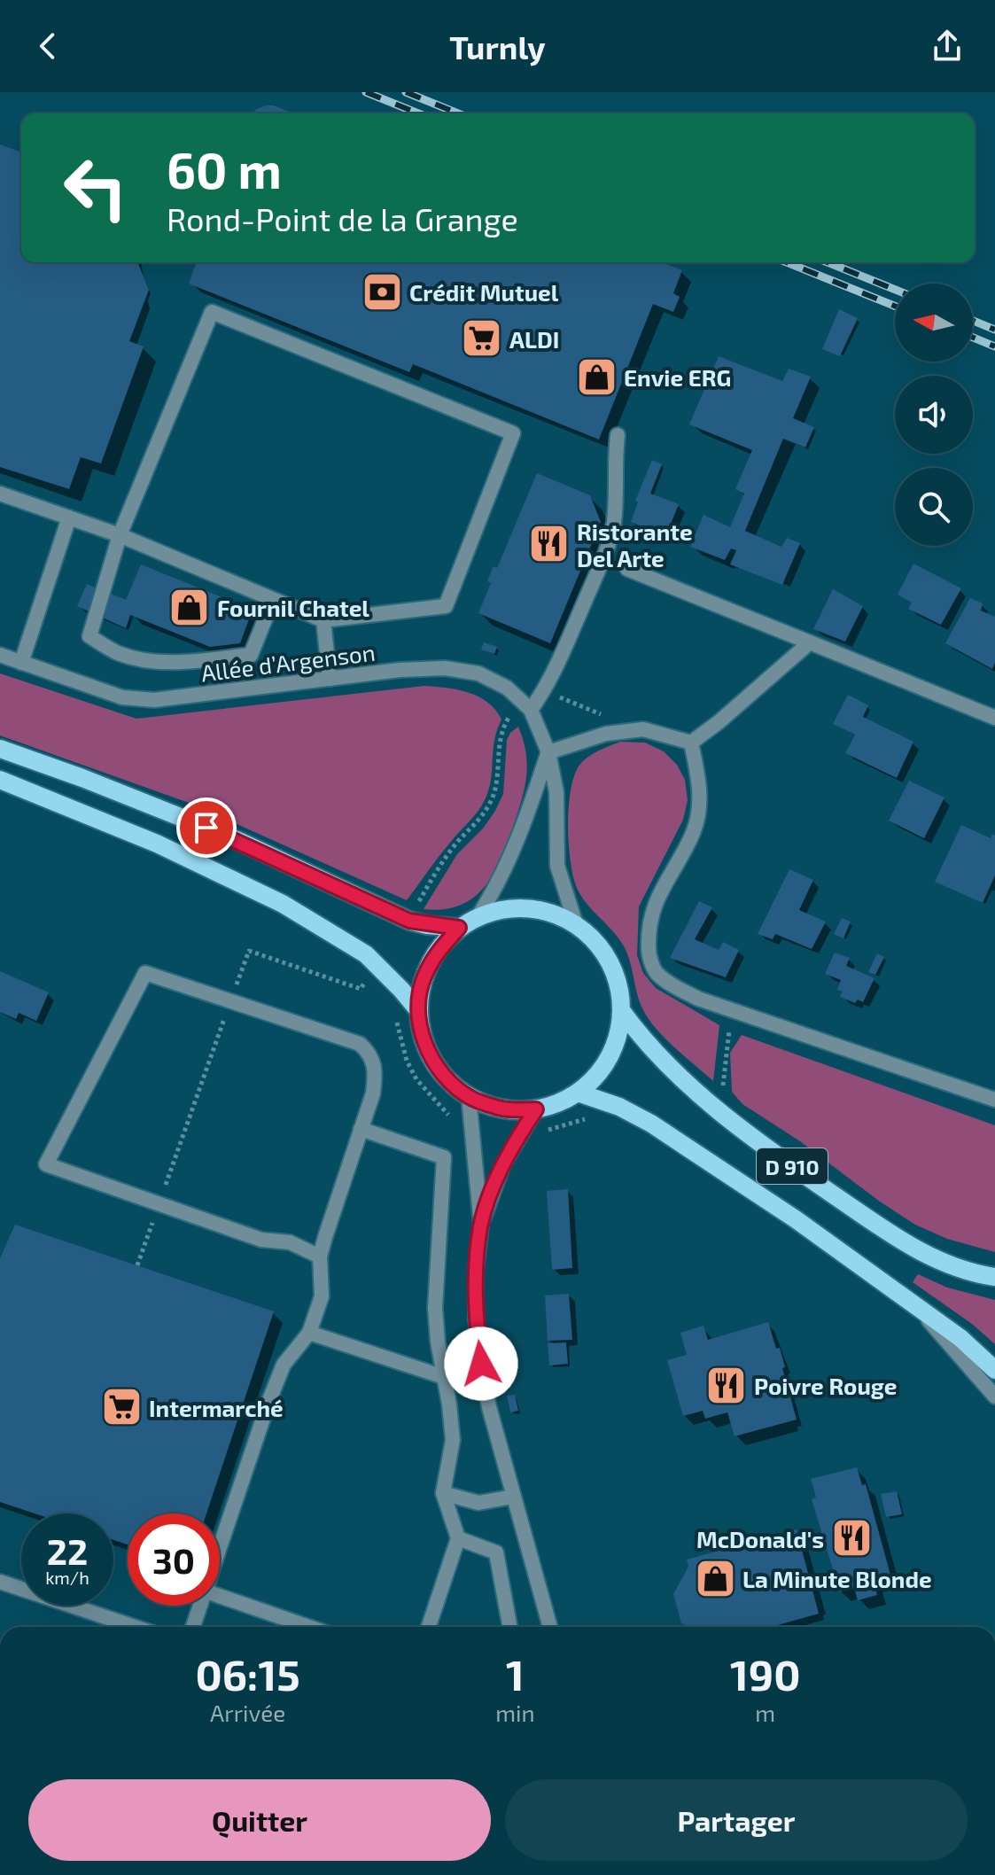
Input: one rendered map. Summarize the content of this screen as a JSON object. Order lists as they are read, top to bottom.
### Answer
{
  "streets": {
    "main road": ["D 910"],
    "street": ["Allée d’Argenson"]
  },
  "crossings": [
    ["Allée d’Argenson", "D 910"]
  ],
  "places": {
    "bank": ["Crédit Mutuel"],
    "supermarket": ["ALDI", "Intermarché"],
    "shop": ["Envie ERG", "Fournil Chatel", "La Minute Blonde"],
    "restaurant": ["Ristorante Del Arte", "Poivre Rouge", "McDonald's"]
  },
  "north": "left",
  "page": {
    "header": "Turnly",
    "turn": ["60 m", "Rond-Point de la Grange"],
    "speed": "22 km/h",
    "limit": "30",
    "eta": [
      "06:15",
      "Arrivée",
      "1",
      "min",
      "190",
      "m"
    ],
    "buttons": ["Quitter", "Partager"]
  }
}
